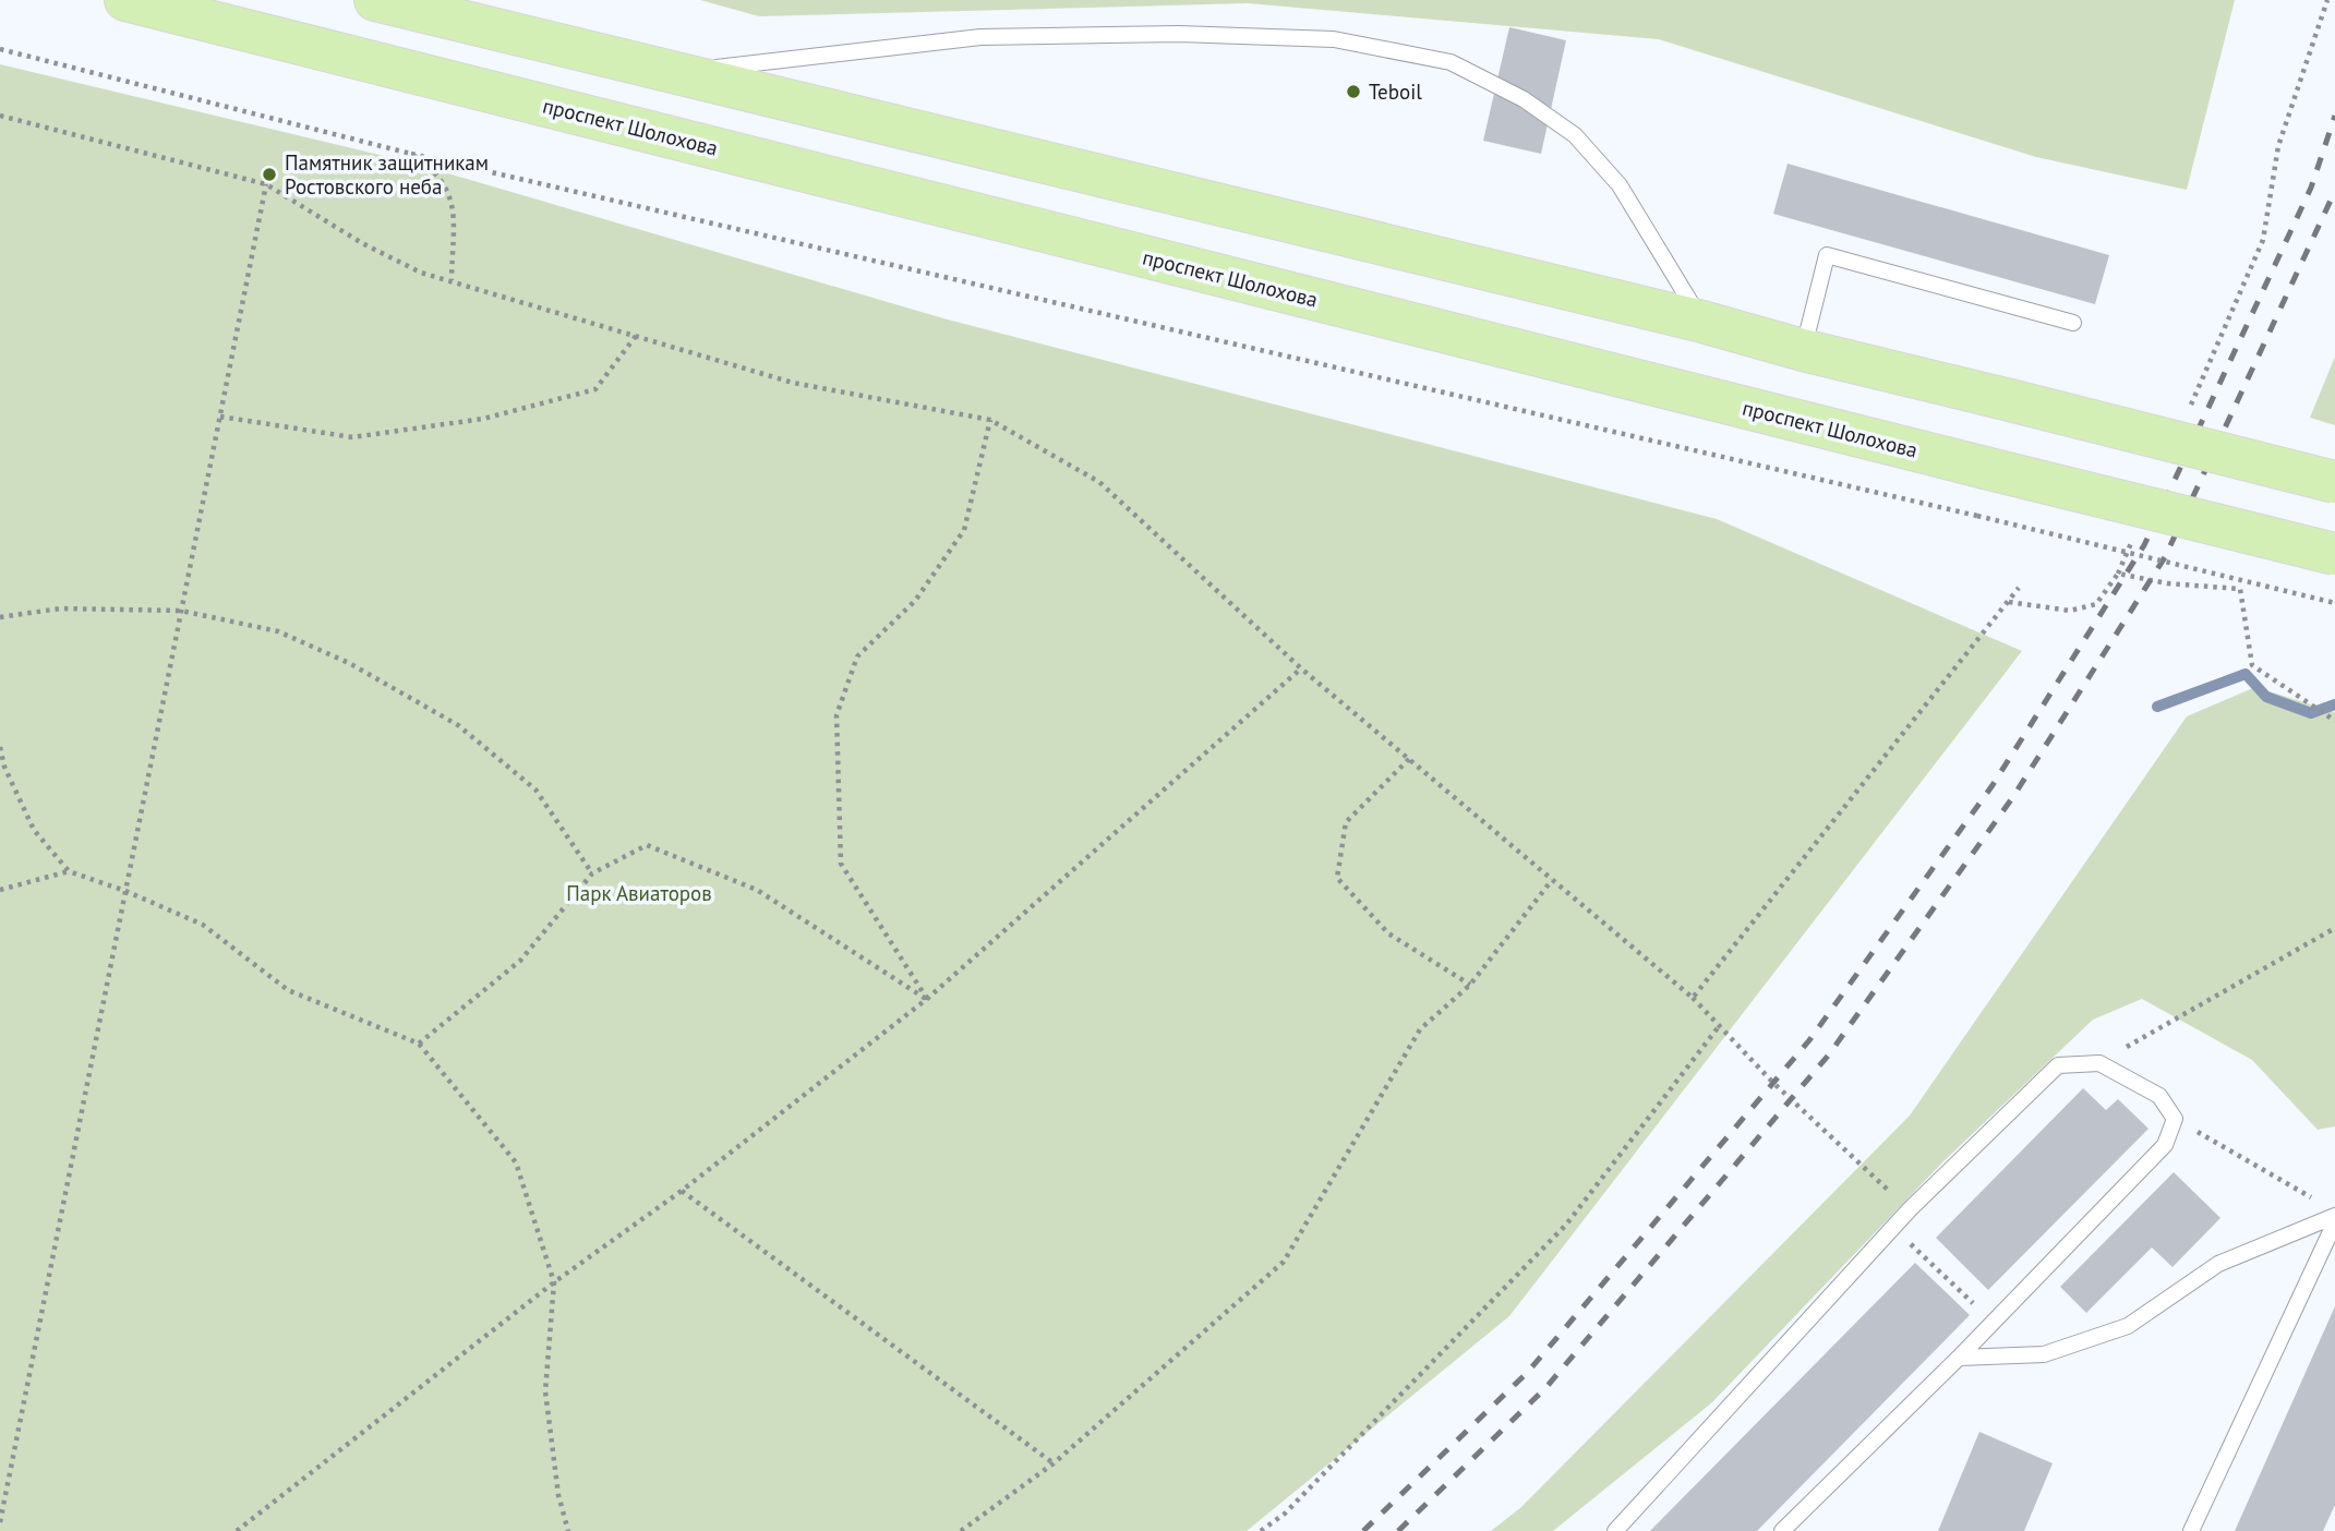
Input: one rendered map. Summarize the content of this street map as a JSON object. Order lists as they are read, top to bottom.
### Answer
{
  "streets": {
    "main road": ["проспект Шолохова"]
  },
  "parks": ["Парк Авиаторов"],
  "places": ["Teboil", "Памятник защитникам Ростовского неба"]
}
